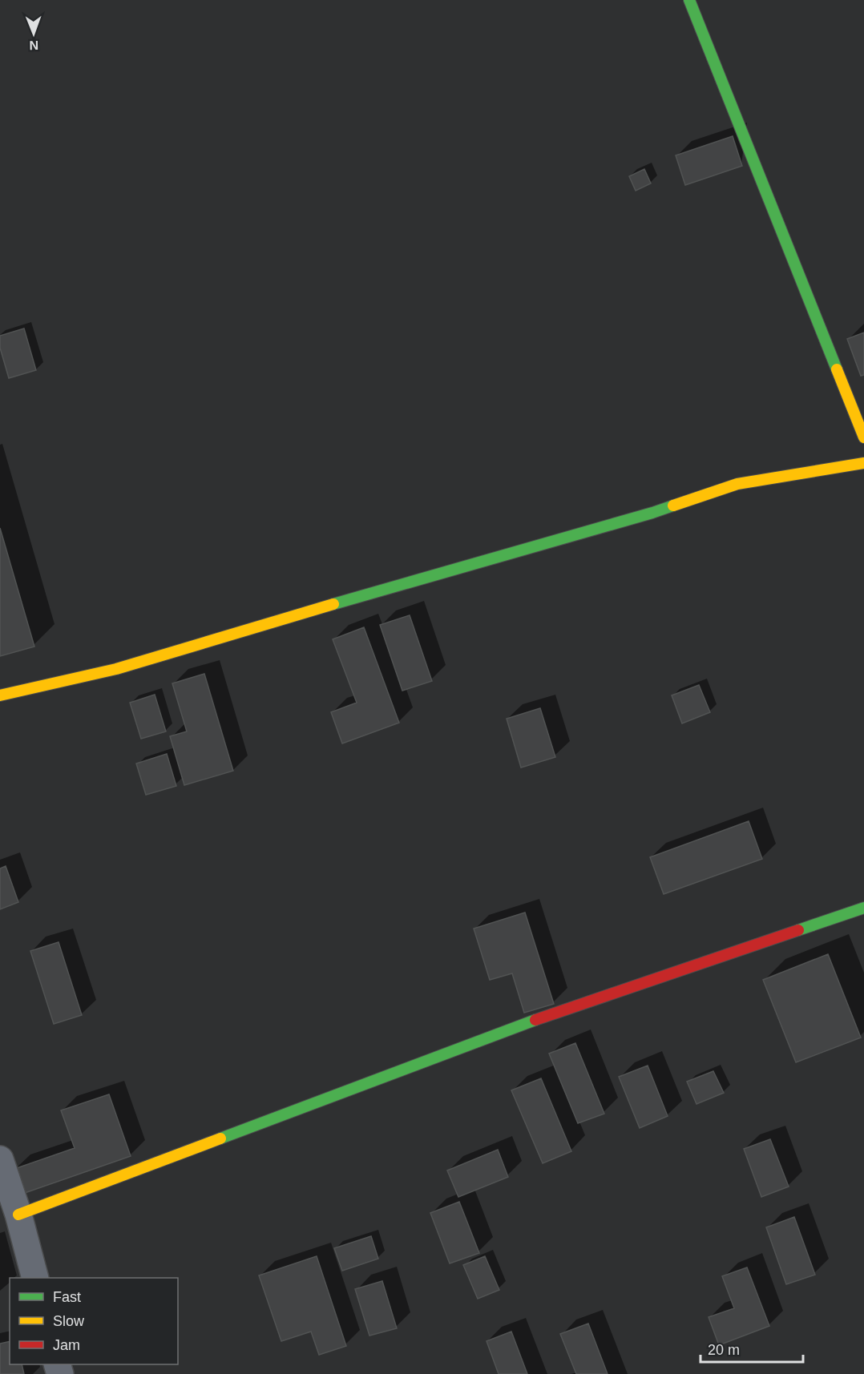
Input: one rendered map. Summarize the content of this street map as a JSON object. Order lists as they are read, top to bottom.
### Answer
{
  "legend": ["Fast", "Slow", "Jam"],
  "scale_bar": "20 m",
  "north": "bottom"
}
